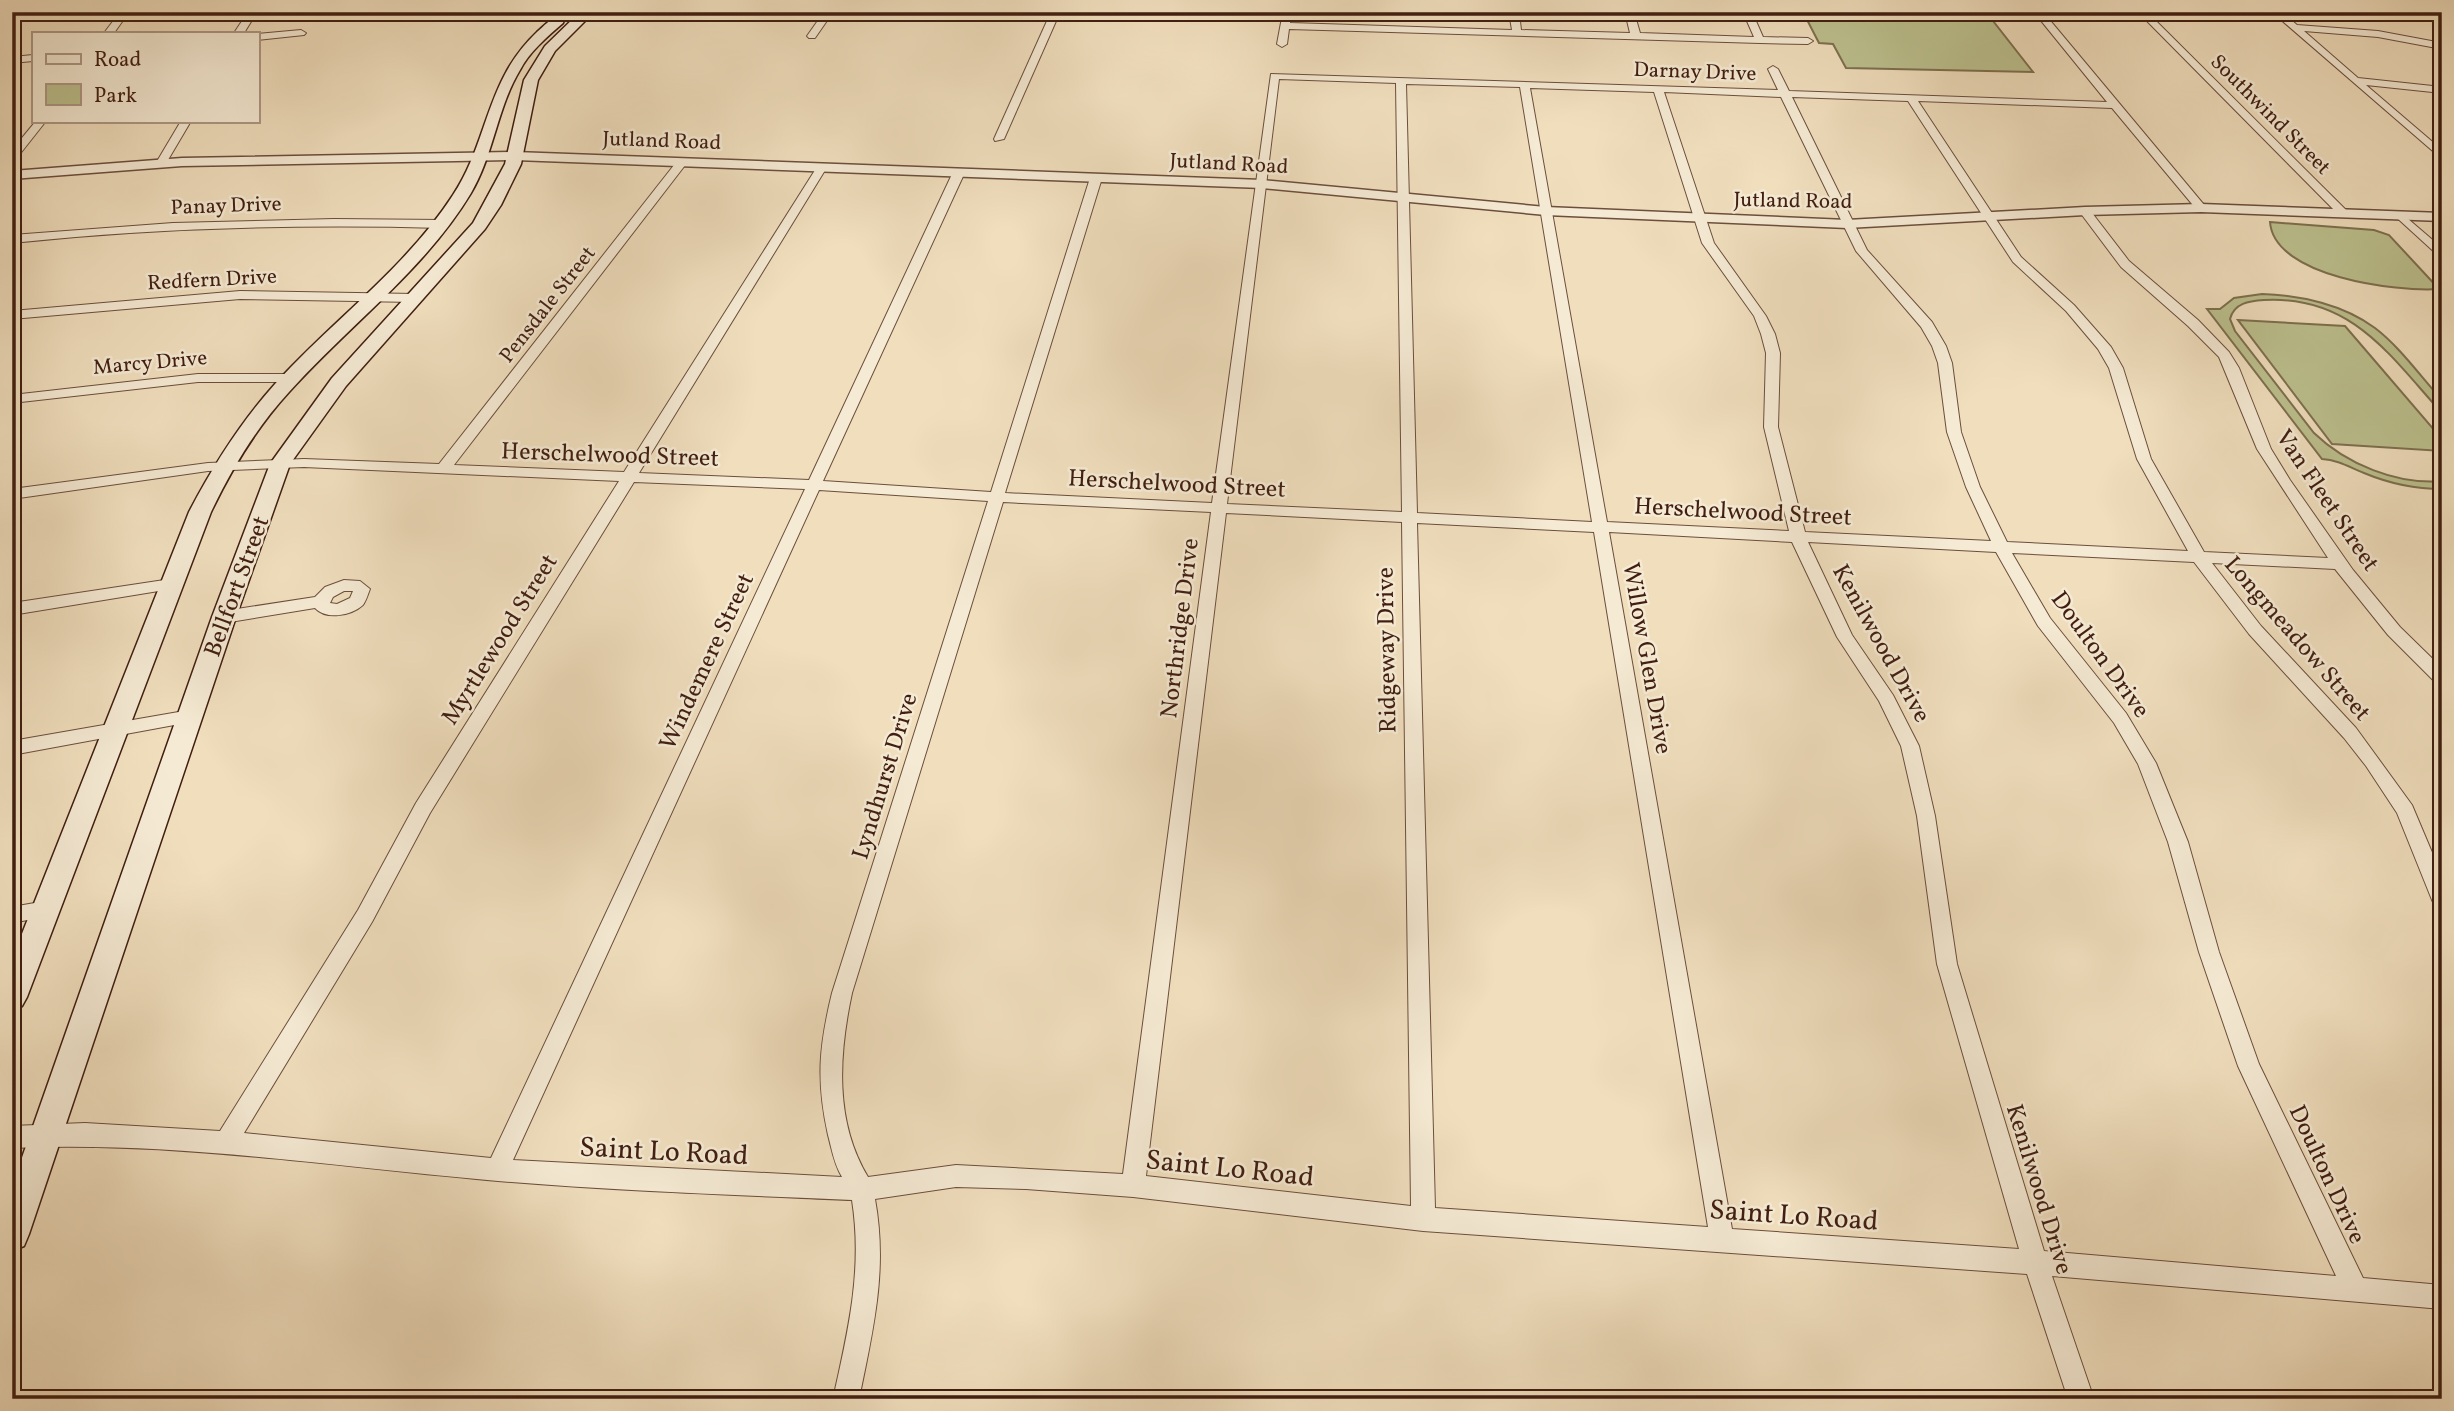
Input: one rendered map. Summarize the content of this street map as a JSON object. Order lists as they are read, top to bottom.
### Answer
{
  "streets": {
    "main road": ["Bellfort Street"],
    "street": [
      "Darnay Drive",
      "Southwind Street",
      "Jutland Road",
      "Panay Drive",
      "Redfern Drive",
      "Pensdale Street",
      "Marcy Drive",
      "Herschelwood Street",
      "Van Fleet Street",
      "Northridge Drive",
      "Longmeadow Street",
      "Myrtlewood Street",
      "Kenilwood Drive",
      "Ridgeway Drive",
      "Doulton Drive",
      "Willow Glen Drive",
      "Windemere Street",
      "Lyndhurst Drive",
      "Saint Lo Road"
    ]
  },
  "crossings": [
    ["Darnay Drive", "Northridge Drive"],
    ["Darnay Drive", "Longmeadow Street"],
    ["Darnay Drive", "Kenilwood Drive"],
    ["Darnay Drive", "Ridgeway Drive"],
    ["Darnay Drive", "Doulton Drive"],
    ["Darnay Drive", "Willow Glen Drive"],
    ["Southwind Street", "Jutland Road"],
    ["Jutland Road", "Pensdale Street"],
    ["Jutland Road", "Van Fleet Street"],
    ["Jutland Road", "Bellfort Street"],
    ["Jutland Road", "Northridge Drive"],
    ["Jutland Road", "Longmeadow Street"],
    ["Jutland Road", "Myrtlewood Street"],
    ["Jutland Road", "Kenilwood Drive"],
    ["Jutland Road", "Ridgeway Drive"],
    ["Jutland Road", "Doulton Drive"],
    ["Jutland Road", "Willow Glen Drive"],
    ["Jutland Road", "Windemere Street"],
    ["Jutland Road", "Lyndhurst Drive"],
    ["Redfern Drive", "Bellfort Street"],
    ["Pensdale Street", "Herschelwood Street"],
    ["Herschelwood Street", "Van Fleet Street"],
    ["Herschelwood Street", "Bellfort Street"],
    ["Herschelwood Street", "Northridge Drive"],
    ["Herschelwood Street", "Longmeadow Street"],
    ["Herschelwood Street", "Myrtlewood Street"],
    ["Herschelwood Street", "Kenilwood Drive"],
    ["Herschelwood Street", "Ridgeway Drive"],
    ["Herschelwood Street", "Doulton Drive"],
    ["Herschelwood Street", "Willow Glen Drive"],
    ["Herschelwood Street", "Windemere Street"],
    ["Herschelwood Street", "Lyndhurst Drive"],
    ["Bellfort Street", "Saint Lo Road"],
    ["Northridge Drive", "Saint Lo Road"],
    ["Myrtlewood Street", "Saint Lo Road"],
    ["Kenilwood Drive", "Saint Lo Road"],
    ["Ridgeway Drive", "Saint Lo Road"],
    ["Doulton Drive", "Saint Lo Road"],
    ["Willow Glen Drive", "Saint Lo Road"],
    ["Windemere Street", "Saint Lo Road"],
    ["Lyndhurst Drive", "Saint Lo Road"]
  ],
  "legend": ["Road", "Park"]
}
